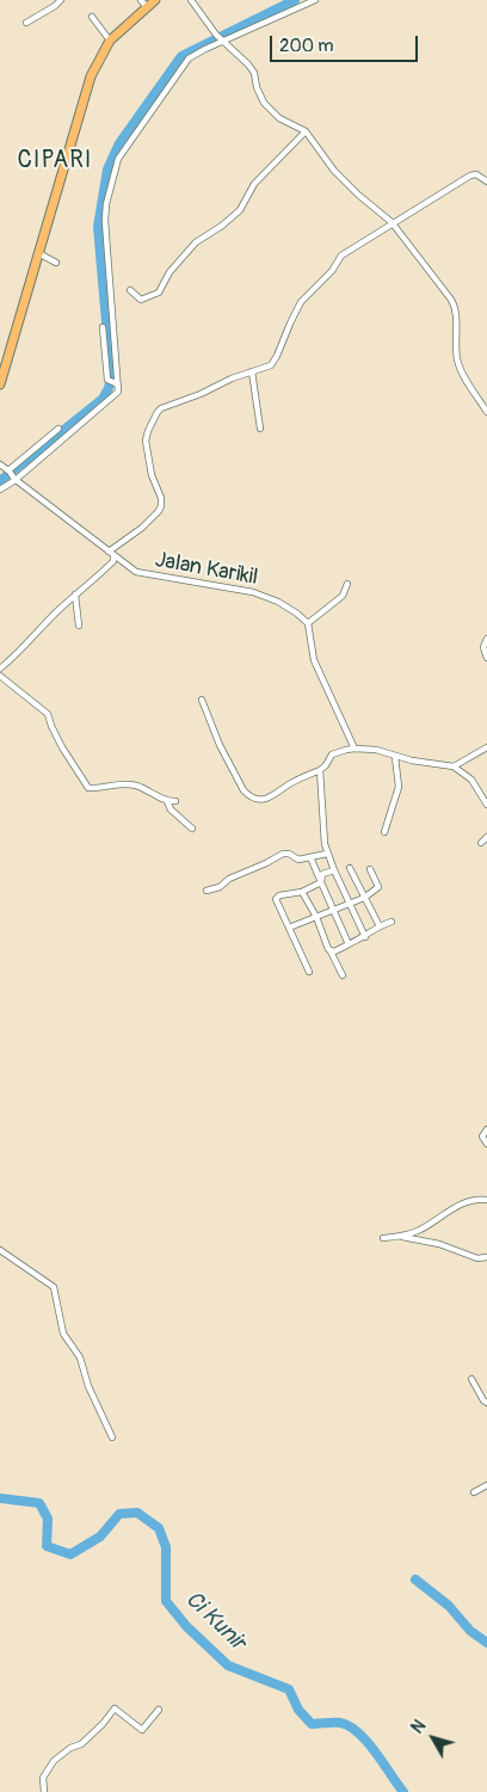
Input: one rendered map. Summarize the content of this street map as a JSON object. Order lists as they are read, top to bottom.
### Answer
{
  "streets": {
    "street": ["Jalan Karikil"]
  },
  "districts": ["CIPARI"],
  "water": ["Ci Kunir"],
  "scale_bar": "200 m",
  "north": "top left"
}
